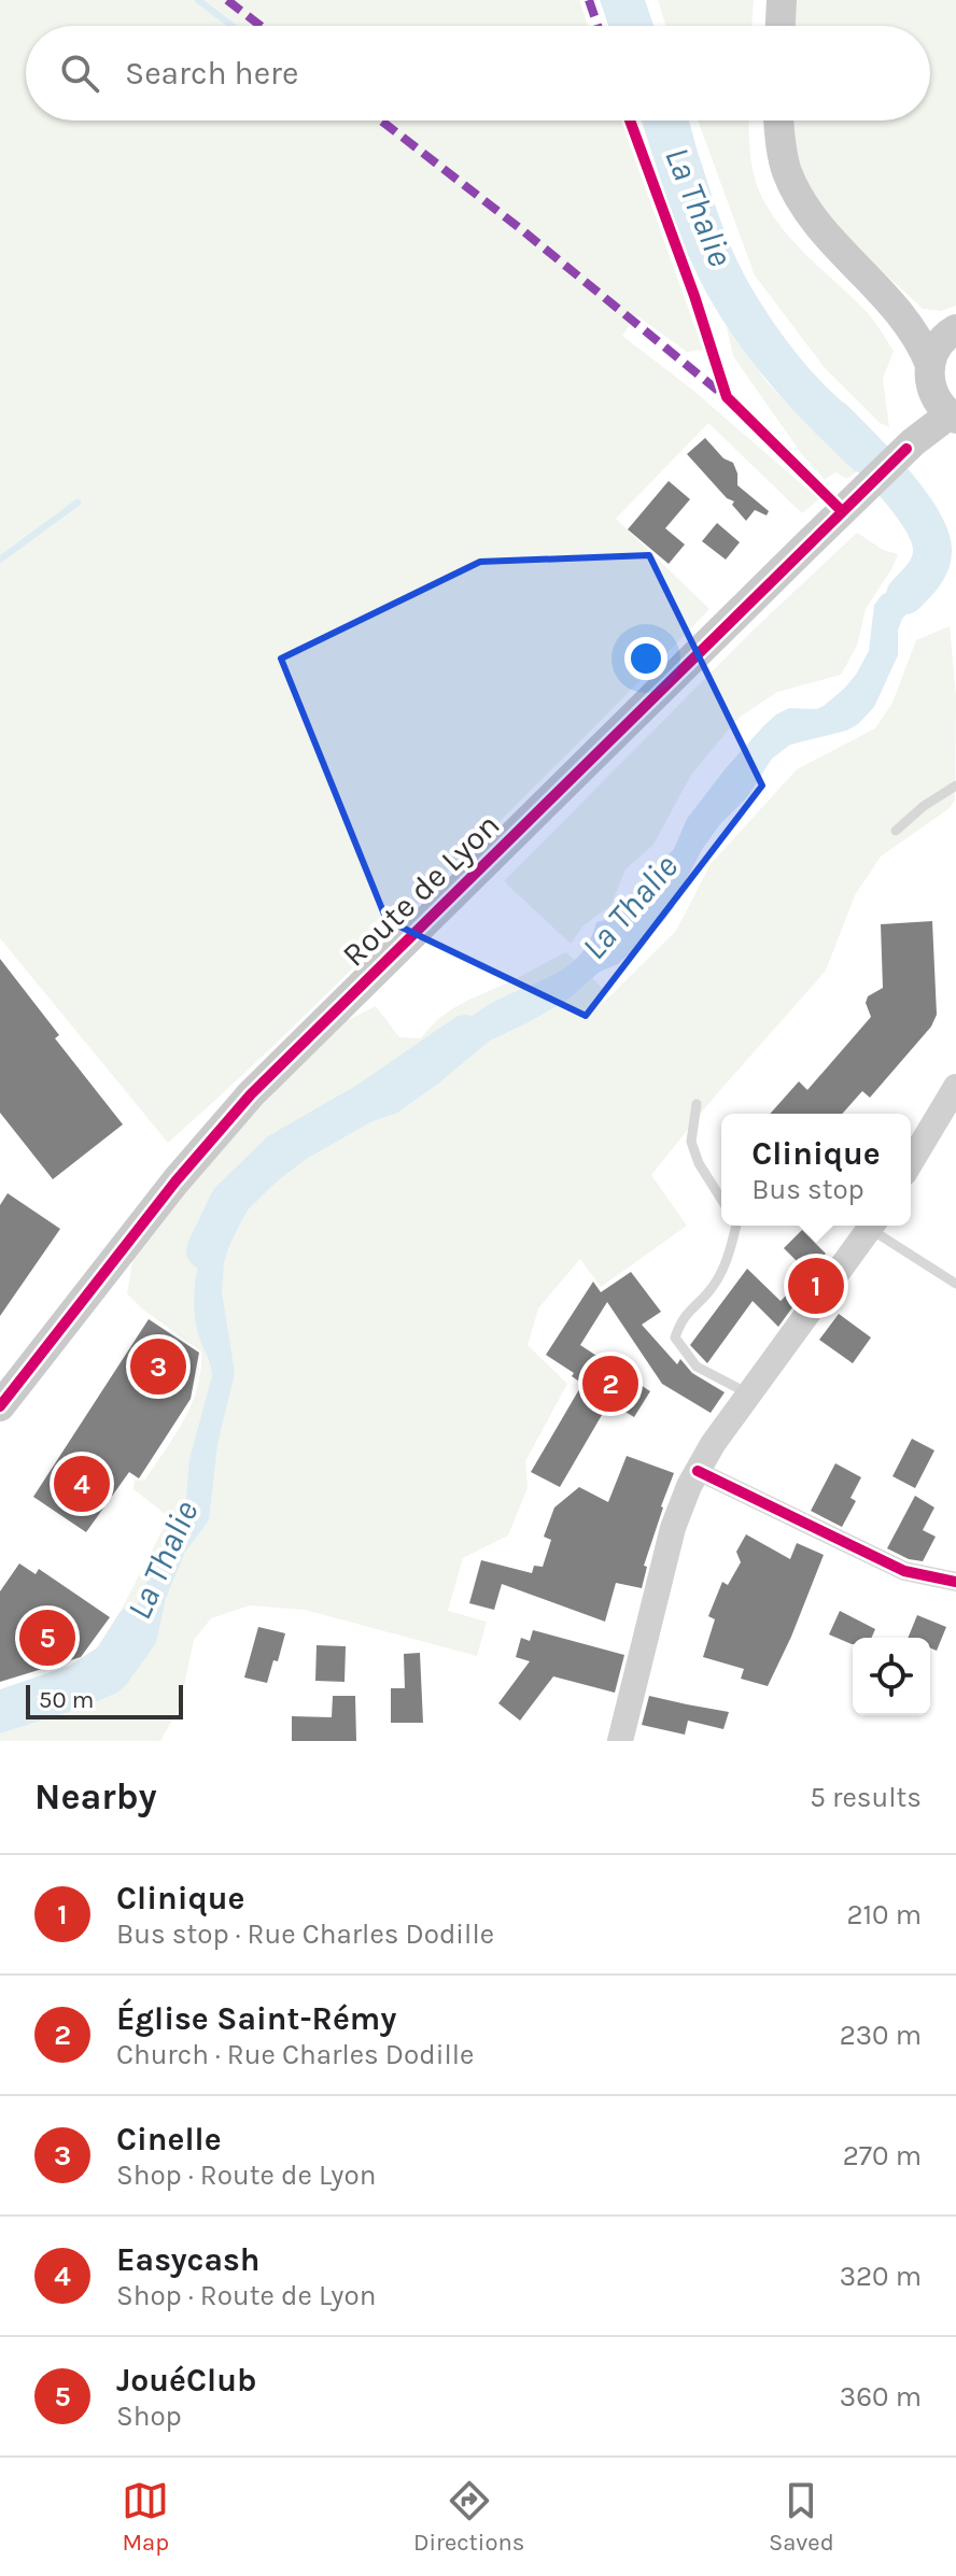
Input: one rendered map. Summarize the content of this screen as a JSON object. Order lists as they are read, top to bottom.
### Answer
{
  "streets": {
    "main road": ["Route de Lyon"]
  },
  "water": ["La Thalie"],
  "scale_bar": "50 m",
  "page": {
    "search": "Search here",
    "popup": ["Clinique", "Bus stop"],
    "pins": [
      "1",
      "3",
      "2",
      "4",
      "5"
    ],
    "scale": "50 m",
    "heading": ["Nearby", "5 results"],
    "list": [
      {
        "mark": "1",
        "name": "Clinique",
        "note": "Bus stop · Rue Charles Dodille",
        "value": "210 m"
      },
      {
        "mark": "2",
        "name": "Église Saint-Rémy",
        "note": "Church · Rue Charles Dodille",
        "value": "230 m"
      },
      {
        "mark": "3",
        "name": "Cinelle",
        "note": "Shop · Route de Lyon",
        "value": "270 m"
      },
      {
        "mark": "4",
        "name": "Easycash",
        "note": "Shop · Route de Lyon",
        "value": "320 m"
      },
      {
        "mark": "5",
        "name": "JouéClub",
        "note": "Shop",
        "value": "360 m"
      }
    ],
    "nav": ["Map", "Directions", "Saved"]
  }
}
